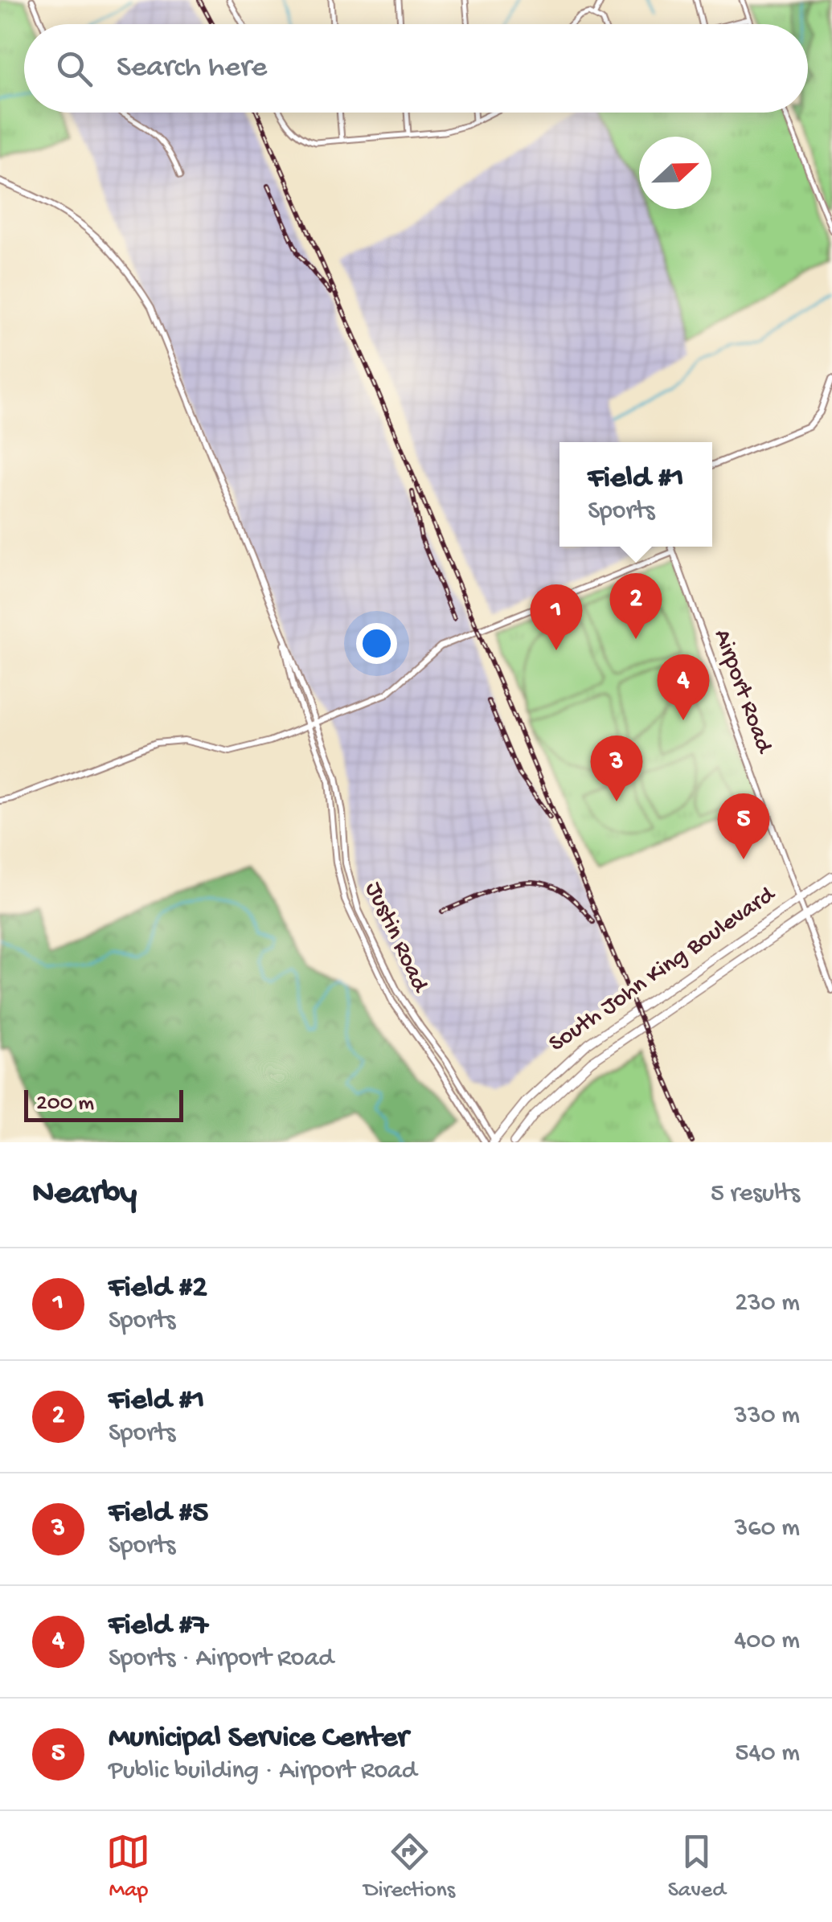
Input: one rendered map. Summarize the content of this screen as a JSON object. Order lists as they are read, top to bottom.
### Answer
{
  "streets": {
    "main road": ["South John King Boulevard"],
    "street": ["Airport Road", "Justin Road"]
  },
  "crossings": [
    ["Airport Road", "South John King Boulevard"],
    ["Justin Road", "South John King Boulevard"]
  ],
  "scale_bar": "200 m",
  "north": "right",
  "page": {
    "search": "Search here",
    "popup": ["Field #1", "Sports"],
    "pins": [
      "2",
      "1",
      "4",
      "3",
      "5"
    ],
    "scale": "200 m",
    "heading": ["Nearby", "5 results"],
    "list": [
      {
        "mark": "1",
        "name": "Field #2",
        "note": "Sports",
        "value": "230 m"
      },
      {
        "mark": "2",
        "name": "Field #1",
        "note": "Sports",
        "value": "330 m"
      },
      {
        "mark": "3",
        "name": "Field #5",
        "note": "Sports",
        "value": "360 m"
      },
      {
        "mark": "4",
        "name": "Field #7",
        "note": "Sports · Airport Road",
        "value": "400 m"
      },
      {
        "mark": "5",
        "name": "Municipal Service Center",
        "note": "Public building · Airport Road",
        "value": "540 m"
      }
    ],
    "nav": ["Map", "Directions", "Saved"]
  }
}
